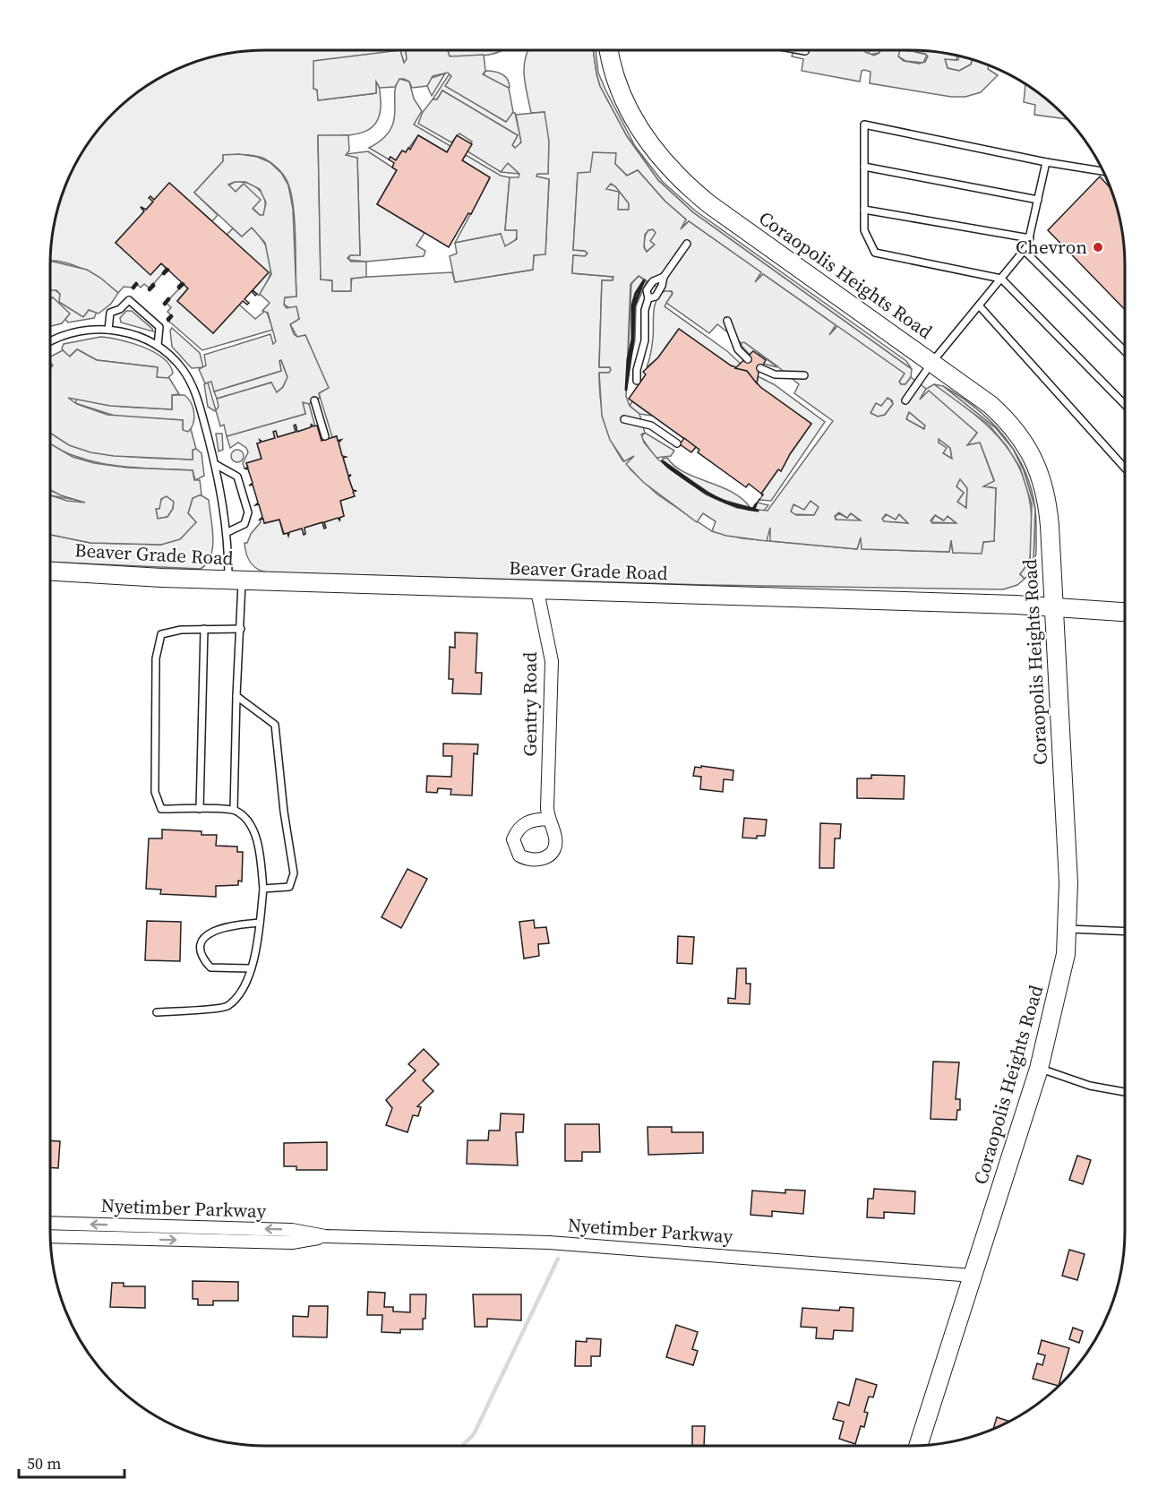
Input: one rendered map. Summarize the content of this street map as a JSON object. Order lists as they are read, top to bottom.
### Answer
{
  "streets": {
    "main road": ["Coraopolis Heights Road", "Beaver Grade Road"],
    "street": ["Gentry Road", "Nyetimber Parkway"]
  },
  "crossings": [
    ["Coraopolis Heights Road", "Beaver Grade Road"],
    ["Coraopolis Heights Road", "Nyetimber Parkway"],
    ["Beaver Grade Road", "Gentry Road"]
  ],
  "places": ["Chevron"],
  "scale_bar": "50 m"
}
